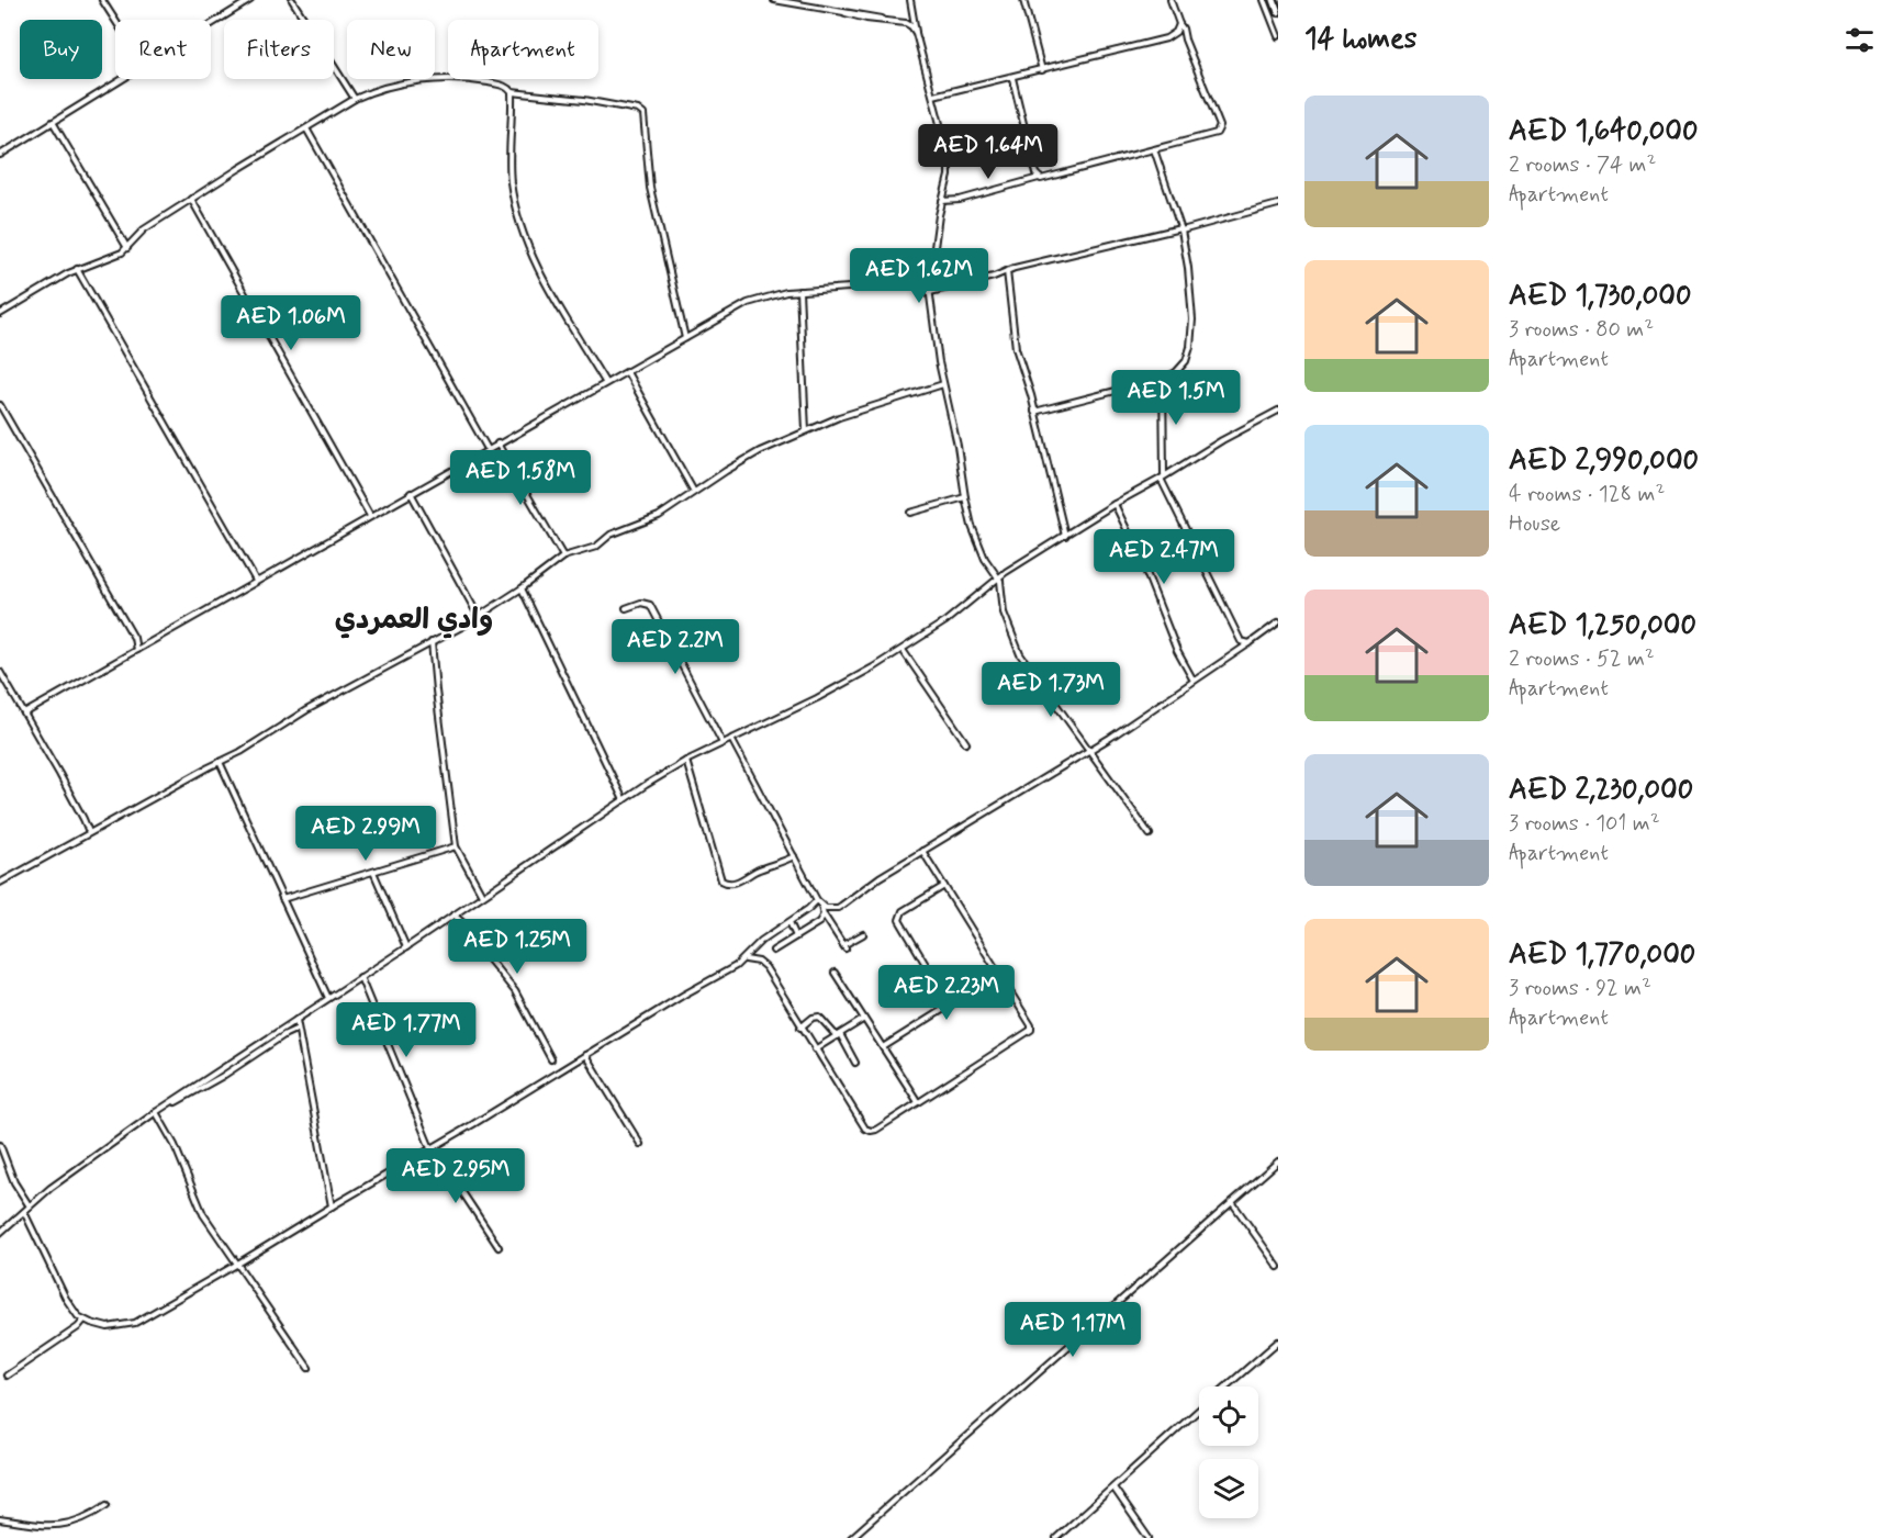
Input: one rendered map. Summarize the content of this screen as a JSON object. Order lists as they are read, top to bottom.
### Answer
{
  "districts": ["وادي العمردي"],
  "page": {
    "heading": "14 homes",
    "chip": [
      "Buy",
      "Rent",
      "Filters",
      "New",
      "Apartment"
    ],
    "list": [
      {
        "name": "AED 1,640,000",
        "note": "2 rooms · 74 m² · Apartment"
      },
      {
        "name": "AED 1,730,000",
        "note": "3 rooms · 80 m² · Apartment"
      },
      {
        "name": "AED 2,990,000",
        "note": "4 rooms · 128 m² · House"
      },
      {
        "name": "AED 1,250,000",
        "note": "2 rooms · 52 m² · Apartment"
      },
      {
        "name": "AED 2,230,000",
        "note": "3 rooms · 101 m² · Apartment"
      },
      {
        "name": "AED 1,770,000",
        "note": "3 rooms · 92 m² · Apartment"
      }
    ],
    "price": [
      "AED 1.64M",
      "AED 1.62M",
      "AED 1.06M",
      "AED 1.5M",
      "AED 1.58M",
      "AED 2.47M",
      "AED 2.2M",
      "AED 1.73M",
      "AED 2.99M",
      "AED 1.25M",
      "AED 2.23M",
      "AED 1.77M",
      "AED 2.95M",
      "AED 1.17M"
    ]
  }
}
